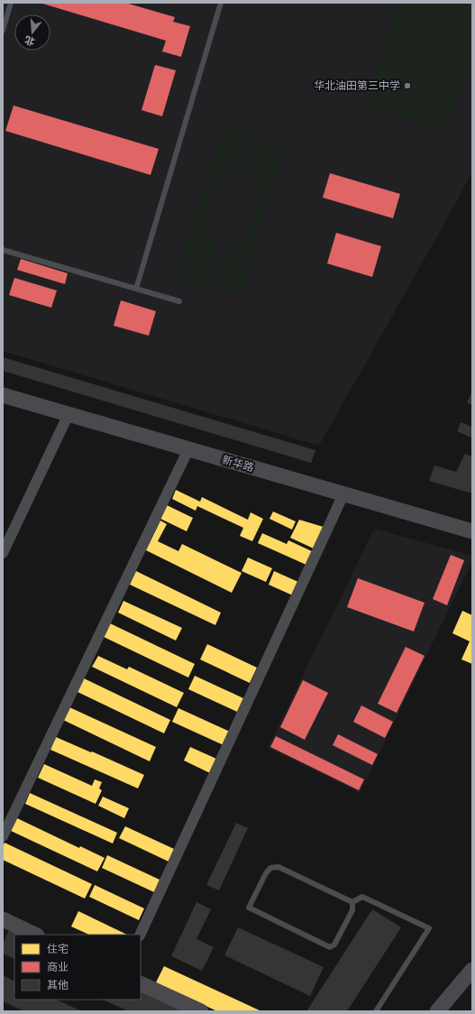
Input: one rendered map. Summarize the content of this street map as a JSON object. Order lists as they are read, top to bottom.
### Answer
{
  "streets": {
    "main road": ["新华路"]
  },
  "places": ["华北油田第三中学"],
  "legend": ["住宅", "商业", "其他"],
  "north": "bottom"
}
